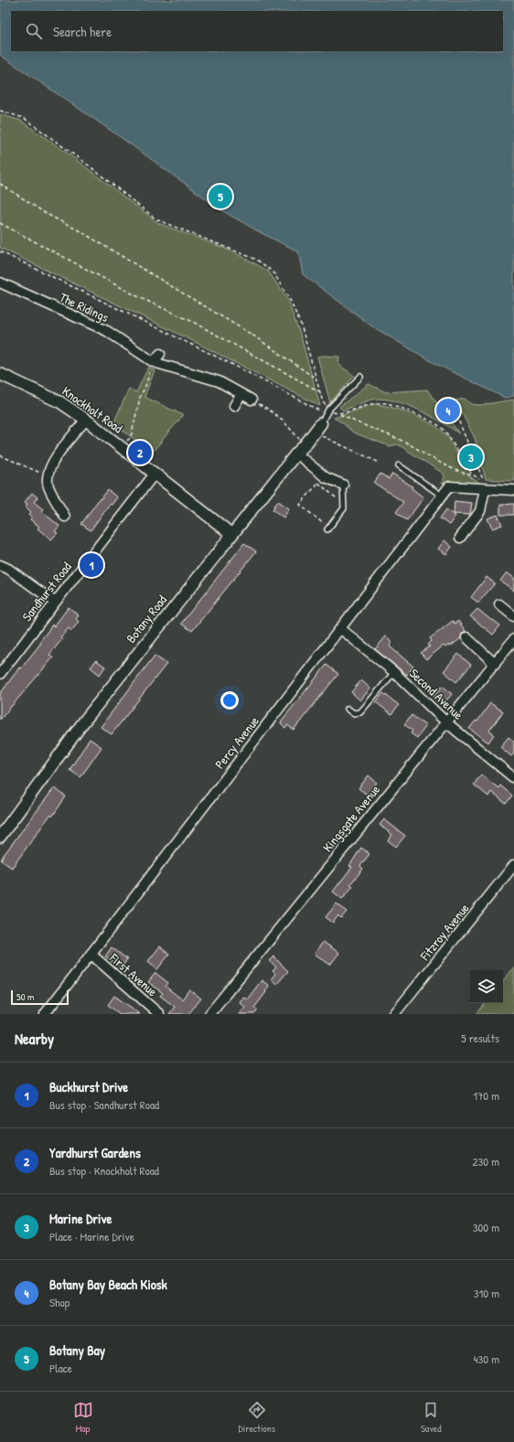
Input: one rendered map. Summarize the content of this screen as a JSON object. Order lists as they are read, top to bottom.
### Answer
{
  "streets": {
    "street": [
      "The Ridings",
      "Knockholt Road",
      "Sandhurst Road",
      "Botany Road",
      "Second Avenue",
      "Percy Avenue",
      "Kingsgate Avenue",
      "Fitzroy Avenue",
      "First Avenue"
    ]
  },
  "crossings": [
    ["Knockholt Road", "Sandhurst Road"],
    ["Knockholt Road", "Botany Road"],
    ["Second Avenue", "Percy Avenue"],
    ["Second Avenue", "Kingsgate Avenue"],
    ["Percy Avenue", "First Avenue"]
  ],
  "scale_bar": "50 m",
  "page": {
    "search": "Search here",
    "pins": [
      "5",
      "4",
      "2",
      "3",
      "1"
    ],
    "scale": "50 m",
    "heading": ["Nearby", "5 results"],
    "list": [
      {
        "mark": "1",
        "name": "Buckhurst Drive",
        "note": "Bus stop · Sandhurst Road",
        "value": "170 m"
      },
      {
        "mark": "2",
        "name": "Yardhurst Gardens",
        "note": "Bus stop · Knockholt Road",
        "value": "230 m"
      },
      {
        "mark": "3",
        "name": "Marine Drive",
        "note": "Place · Marine Drive",
        "value": "300 m"
      },
      {
        "mark": "4",
        "name": "Botany Bay Beach Kiosk",
        "note": "Shop",
        "value": "310 m"
      },
      {
        "mark": "5",
        "name": "Botany Bay",
        "note": "Place",
        "value": "430 m"
      }
    ],
    "nav": ["Map", "Directions", "Saved"]
  }
}
